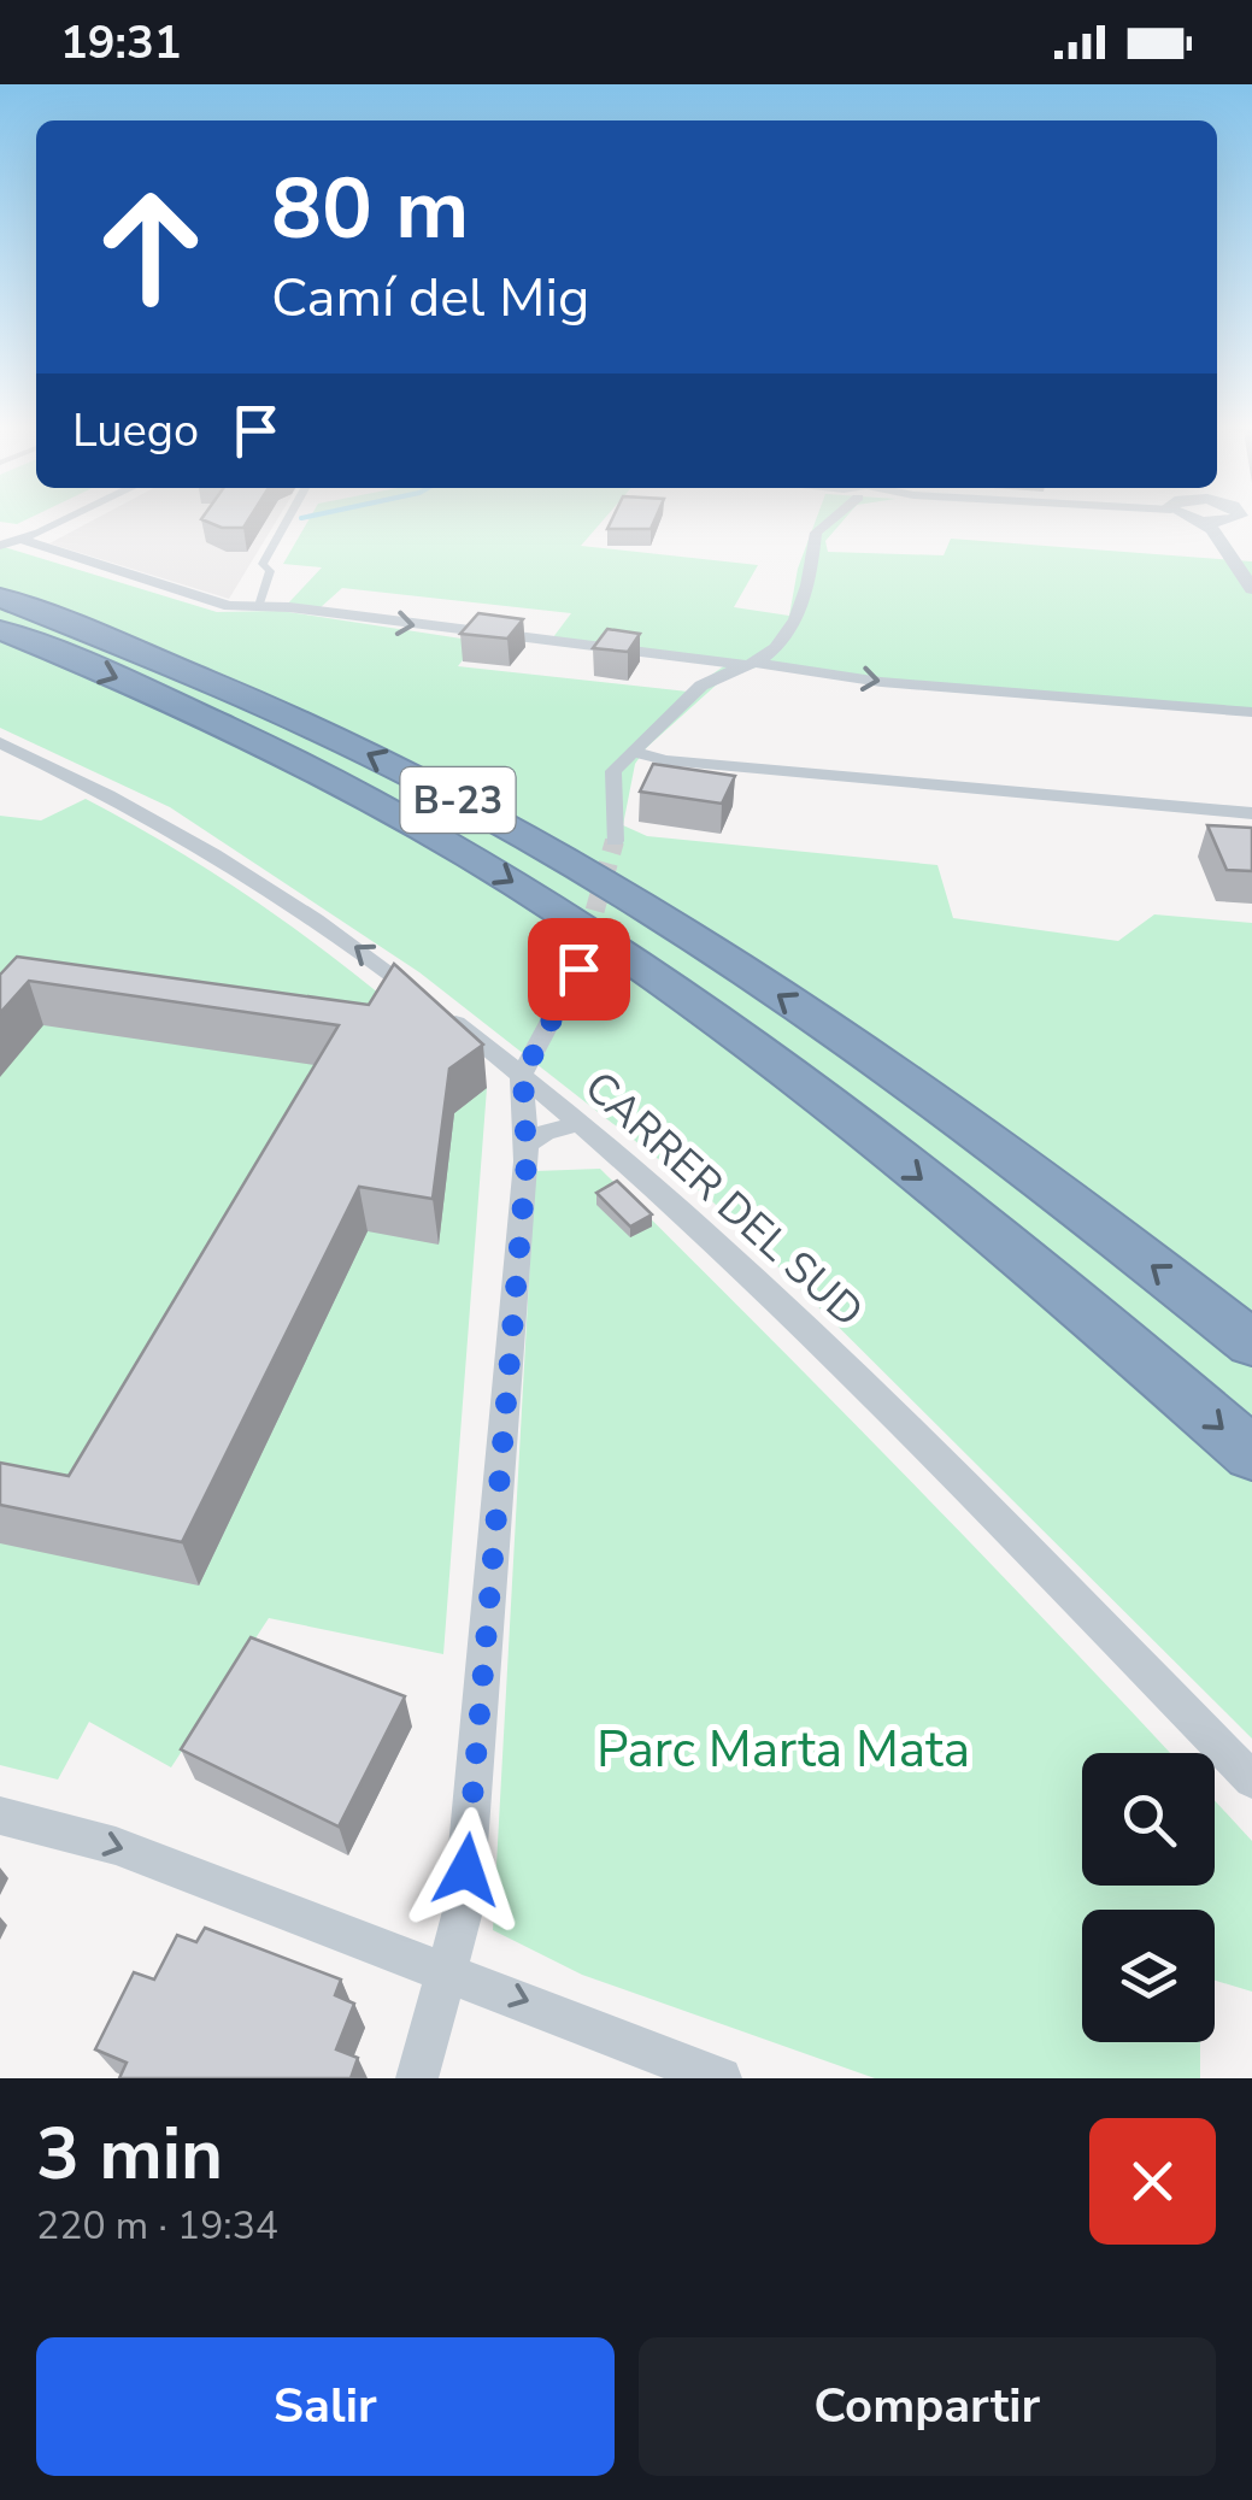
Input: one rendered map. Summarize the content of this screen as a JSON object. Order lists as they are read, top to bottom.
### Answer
{
  "streets": {
    "highway": ["B-23"],
    "street": ["CARRER DEL SUD"]
  },
  "one_way": ["CARRER DEL SUD"],
  "parks": ["Parc Marta Mata"],
  "page": {
    "status": "19:31",
    "turn": ["80 m", "Camí del Mig"],
    "then": "Luego",
    "heading": ["3 min", "220 m · 19:34"],
    "buttons": ["Salir", "Compartir"]
  }
}
